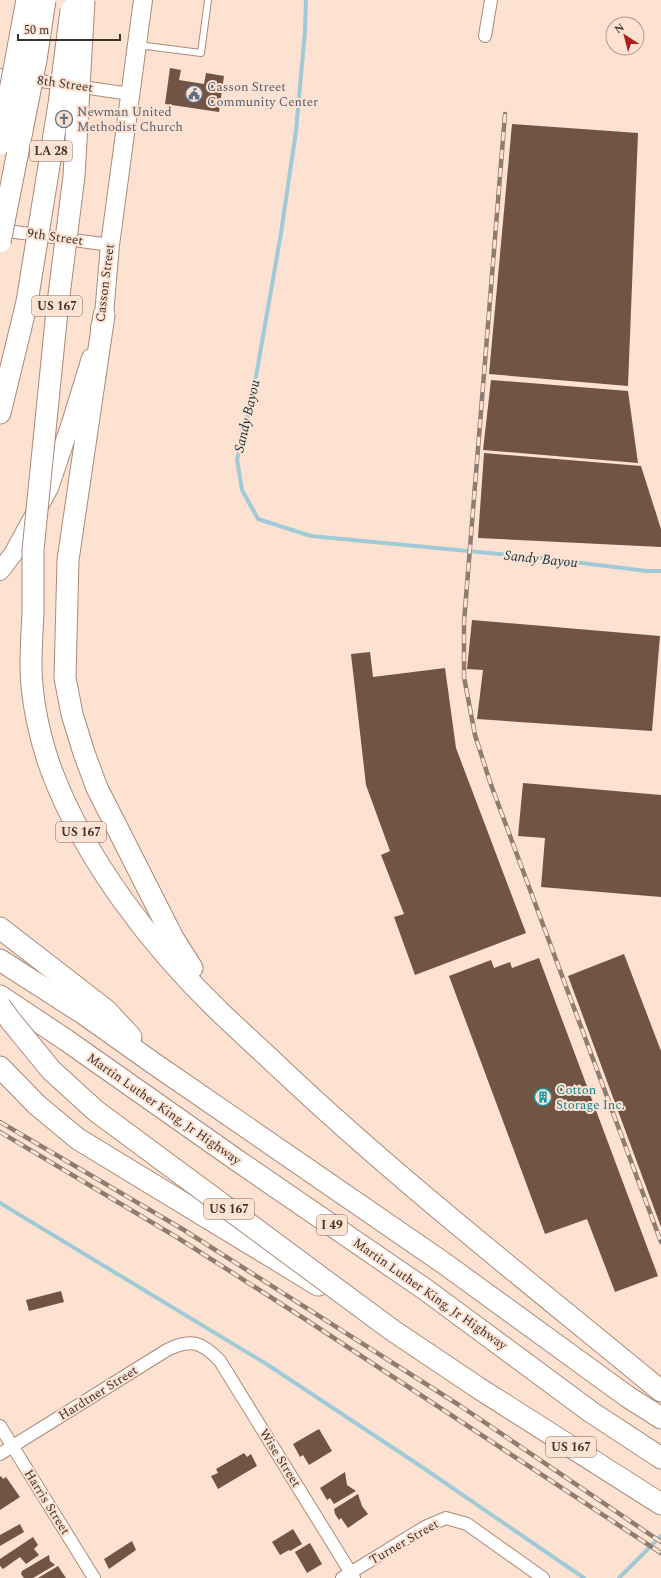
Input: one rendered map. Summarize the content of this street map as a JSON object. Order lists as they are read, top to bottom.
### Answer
{
  "streets": {
    "highway": [
      "LA 28",
      "US 167",
      "Martin Luther King, Jr Highway",
      "I 49"
    ],
    "main road": ["Casson Street"],
    "street": [
      "8th Street",
      "9th Street",
      "Hardtner Street",
      "Wise Street",
      "Harris Street",
      "Turner Street"
    ]
  },
  "crossings": [
    ["8th Street", "Casson Street"],
    ["9th Street", "Casson Street"],
    ["Hardtner Street", "Wise Street"],
    ["Hardtner Street", "Harris Street"],
    ["Wise Street", "Turner Street"]
  ],
  "water": ["Sandy Bayou"],
  "places": {
    "public building": ["Casson Street Community Center"],
    "church": ["Newman United Methodist Church"],
    "building": ["Cotton Storage Inc."]
  },
  "scale_bar": "50 m",
  "north": "top left"
}
